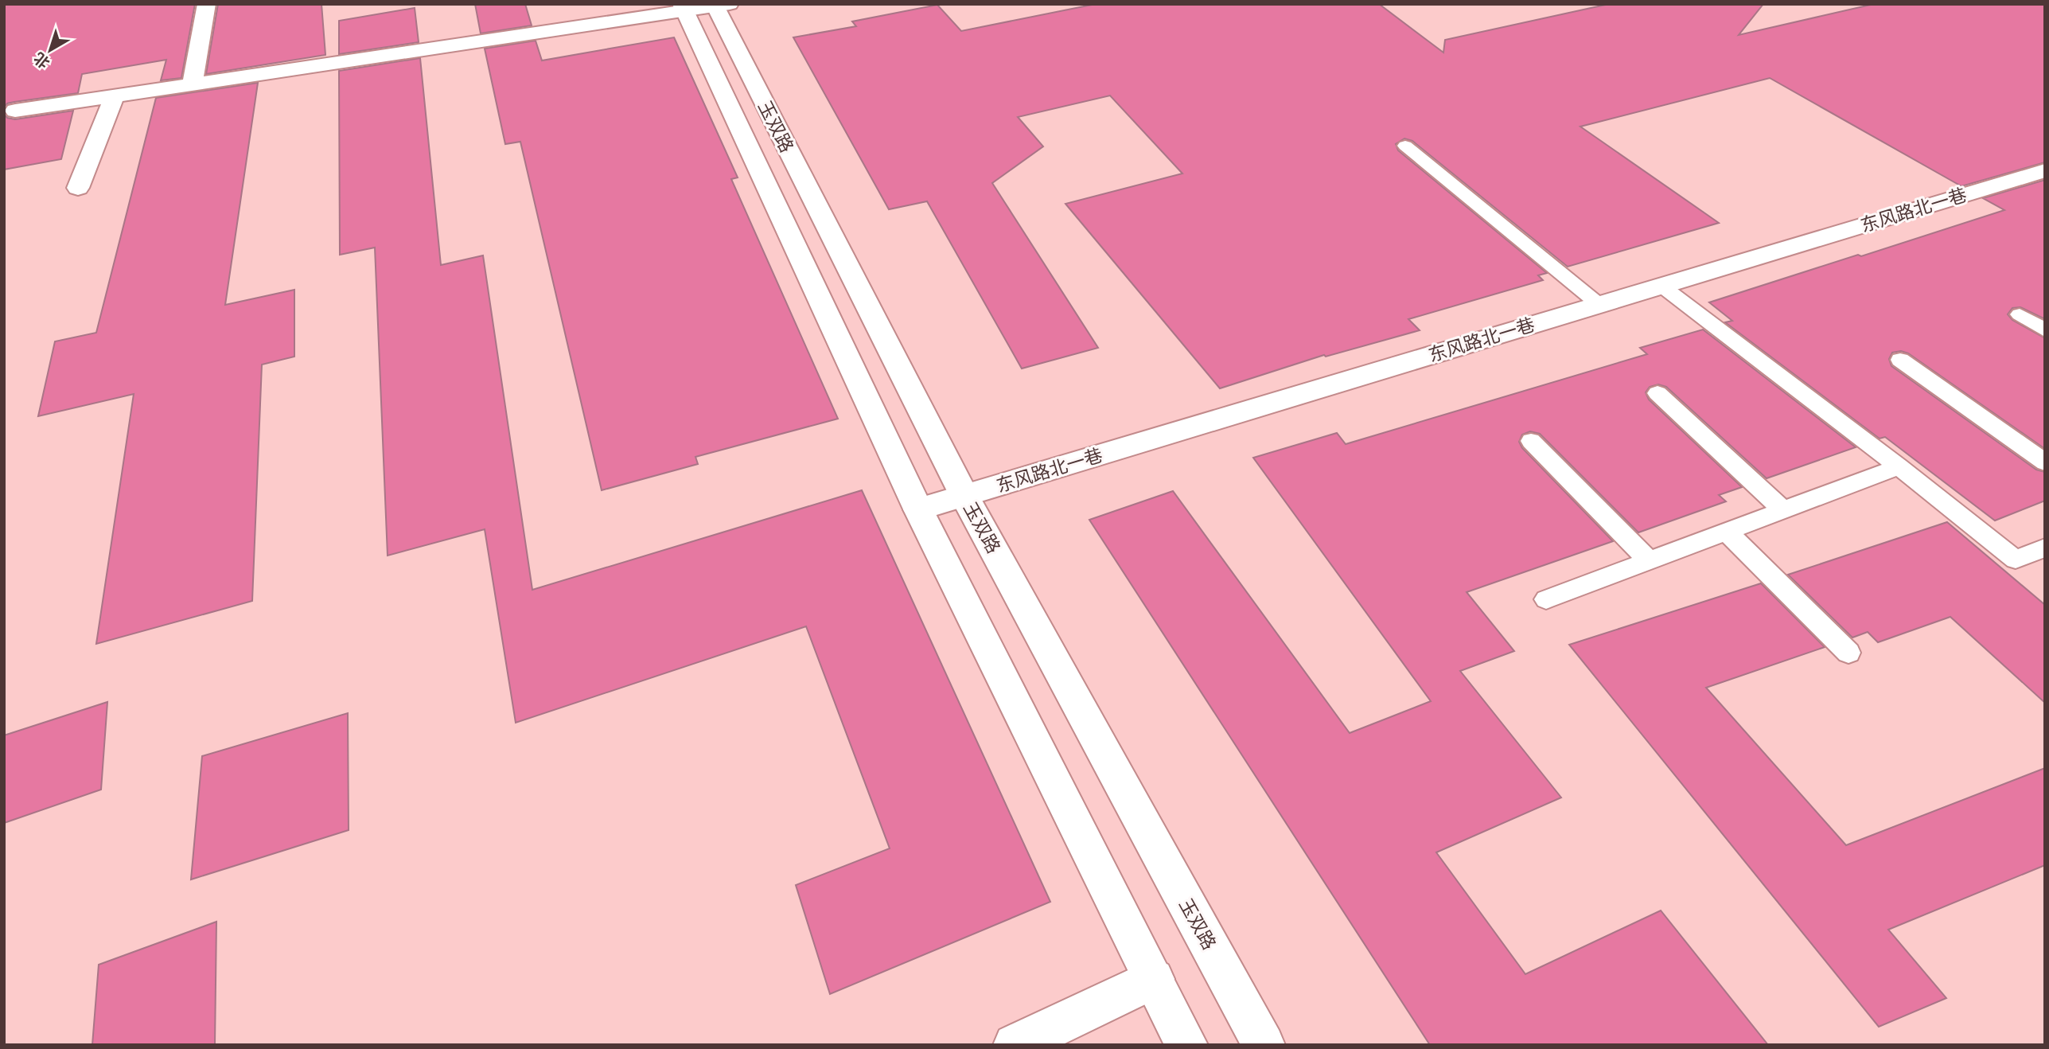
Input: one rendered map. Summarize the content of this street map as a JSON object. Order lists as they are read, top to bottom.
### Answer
{
  "streets": {
    "main road": ["玉双路", "东风路北一巷"]
  },
  "crossings": [
    ["玉双路", "东风路北一巷"]
  ],
  "north": "bottom left"
}
